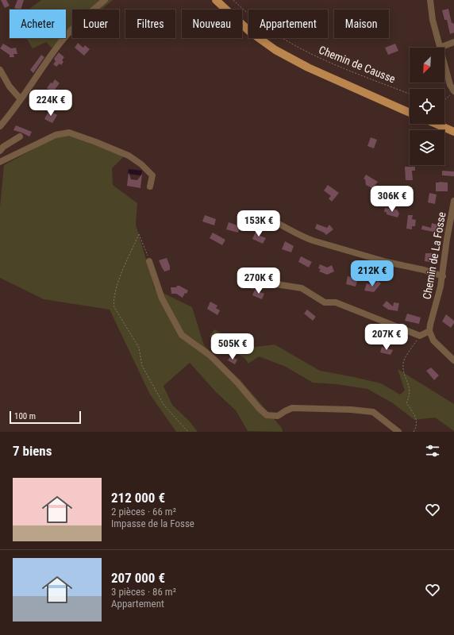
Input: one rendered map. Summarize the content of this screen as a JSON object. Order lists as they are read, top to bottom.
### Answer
{
  "streets": {
    "street": ["Chemin de La Fosse"],
    "path": ["Chemin de Causse"]
  },
  "scale_bar": "100 m",
  "north": "bottom left",
  "page": {
    "chip": [
      "Acheter",
      "Louer",
      "Filtres",
      "Nouveau",
      "Appartement",
      "Maison"
    ],
    "price": [
      "224K €",
      "306K €",
      "153K €",
      "212K €",
      "270K €",
      "207K €",
      "505K €"
    ],
    "scale": "100 m",
    "heading": "7 biens",
    "list": [
      {
        "name": "212 000 €",
        "note": "2 pièces · 66 m² · Impasse de la Fosse"
      },
      {
        "name": "207 000 €",
        "note": "3 pièces · 86 m² · Appartement"
      }
    ]
  }
}
